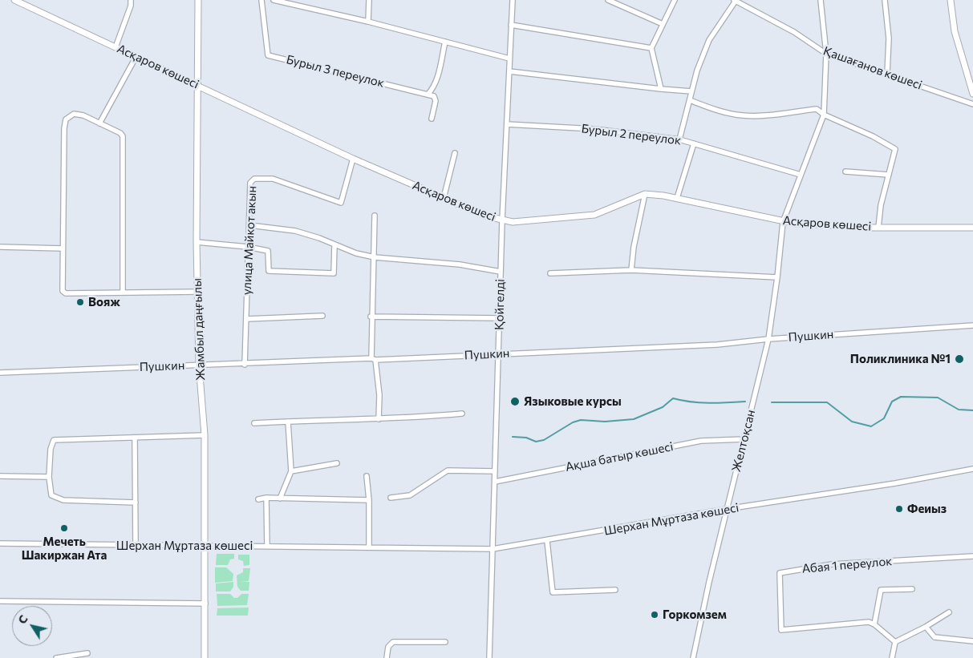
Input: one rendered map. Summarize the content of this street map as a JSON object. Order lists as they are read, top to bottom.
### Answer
{
  "streets": {
    "main road": ["Асқаров көшесі", "Жамбыл даңғылы"],
    "street": [
      "Қашағанов көшесі",
      "Бурыл 3 переулок",
      "Бурыл 2 переулок",
      "улица Майкот акын",
      "Қойгелді",
      "Пушкин",
      "Желтоқсан",
      "Ақша батыр көшесі",
      "Шерхан Мұртаза көшесі",
      "Абая 1 переулок"
    ]
  },
  "crossings": [
    ["Асқаров көшесі", "улица Майкот акын"],
    ["Асқаров көшесі", "Қойгелді"],
    ["Асқаров көшесі", "Жамбыл даңғылы"],
    ["Асқаров көшесі", "Желтоқсан"],
    ["Қашағанов көшесі", "Желтоқсан"],
    ["Бурыл 2 переулок", "Қойгелді"],
    ["Бурыл 2 переулок", "Желтоқсан"],
    ["улица Майкот акын", "Пушкин"],
    ["Қойгелді", "Пушкин"],
    ["Қойгелді", "Ақша батыр көшесі"],
    ["Қойгелді", "Шерхан Мұртаза көшесі"],
    ["Жамбыл даңғылы", "Пушкин"],
    ["Жамбыл даңғылы", "Шерхан Мұртаза көшесі"],
    ["Пушкин", "Желтоқсан"],
    ["Желтоқсан", "Ақша батыр көшесі"],
    ["Желтоқсан", "Шерхан Мұртаза көшесі"]
  ],
  "places": [
    "Вояж",
    "Поликлиника №1",
    "Языковые курсы",
    "Феиыз",
    "Мечеть Шакиржан Ата",
    "Горкомзем"
  ],
  "north": "top left"
}
